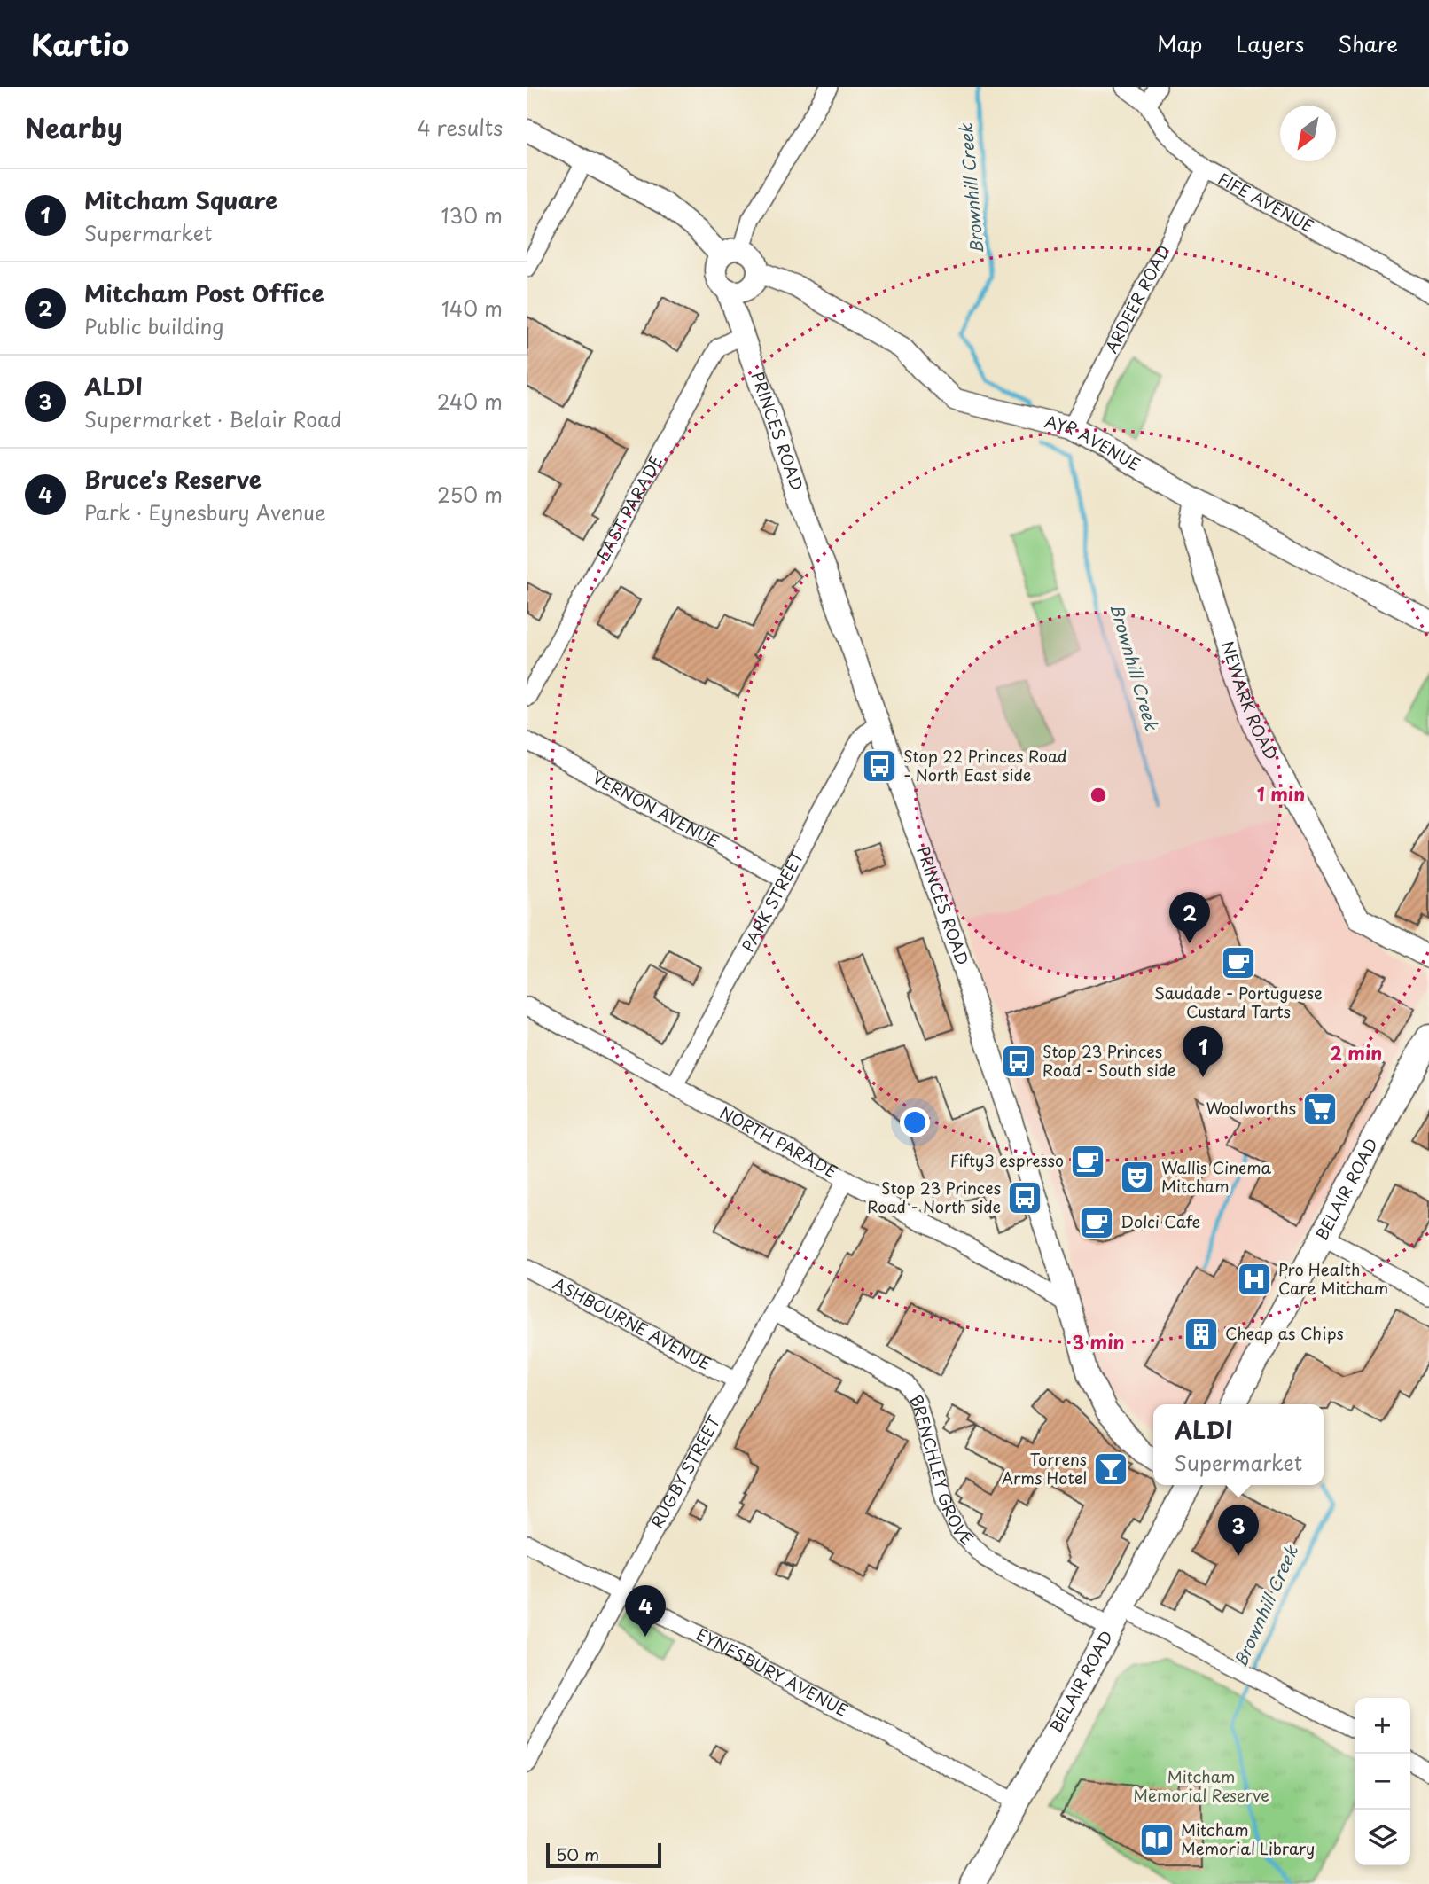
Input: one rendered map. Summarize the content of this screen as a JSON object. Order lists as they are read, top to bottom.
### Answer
{
  "streets": {
    "main road": ["BELAIR ROAD"],
    "street": [
      "FIFE AVENUE",
      "ARDEER ROAD",
      "PRINCES ROAD",
      "AYR AVENUE",
      "EAST PARADE",
      "NEWARK ROAD",
      "VERNON AVENUE",
      "PARK STREET",
      "NORTH PARADE",
      "ASHBOURNE AVENUE",
      "BRENCHLEY GROVE",
      "RUGBY STREET",
      "EYNESBURY AVENUE"
    ]
  },
  "crossings": [
    ["FIFE AVENUE", "ARDEER ROAD"],
    ["ARDEER ROAD", "AYR AVENUE"],
    ["PRINCES ROAD", "AYR AVENUE"],
    ["PRINCES ROAD", "EAST PARADE"],
    ["PRINCES ROAD", "PARK STREET"],
    ["PRINCES ROAD", "NORTH PARADE"],
    ["AYR AVENUE", "NEWARK ROAD"],
    ["VERNON AVENUE", "PARK STREET"],
    ["PARK STREET", "NORTH PARADE"],
    ["NORTH PARADE", "RUGBY STREET"],
    ["BELAIR ROAD", "BRENCHLEY GROVE"],
    ["BELAIR ROAD", "EYNESBURY AVENUE"],
    ["ASHBOURNE AVENUE", "RUGBY STREET"],
    ["BRENCHLEY GROVE", "RUGBY STREET"],
    ["RUGBY STREET", "EYNESBURY AVENUE"]
  ],
  "water": ["Brownhill Creek"],
  "parks": ["Mitcham Memorial Reserve"],
  "places": {
    "bus stop": ["Stop 22 Princes Road - North East side", "Stop 23 Princes Road - South side", "Stop 23 Princes Road - North side"],
    "cafe": ["Saudade - Portuguese Custard Tarts", "Fifty3 espresso", "Dolci Cafe"],
    "supermarket": ["Woolworths"],
    "theatre": ["Wallis Cinema Mitcham"],
    "hospital": ["Pro Health Care Mitcham"],
    "building": ["Cheap as Chips"],
    "bar": ["Torrens Arms Hotel"],
    "library": ["Mitcham Memorial Library"]
  },
  "scale_bar": "50 m",
  "north": "bottom left",
  "page": {
    "header": "Kartio",
    "nav": ["Map", "Layers", "Share"],
    "heading": ["Nearby", "4 results"],
    "list": [
      {
        "mark": "1",
        "name": "Mitcham Square",
        "note": "Supermarket",
        "value": "130 m"
      },
      {
        "mark": "2",
        "name": "Mitcham Post Office",
        "note": "Public building",
        "value": "140 m"
      },
      {
        "mark": "3",
        "name": "ALDI",
        "note": "Supermarket · Belair Road",
        "value": "240 m"
      },
      {
        "mark": "4",
        "name": "Bruce's Reserve",
        "note": "Park · Eynesbury Avenue",
        "value": "250 m"
      }
    ],
    "pins": [
      "2",
      "1",
      "3",
      "4"
    ],
    "popup": ["ALDI", "Supermarket"],
    "map_buttons": ["+", "−"],
    "scale": "50 m"
  },
  "rings": ["1 min", "2 min", "3 min"]
}
